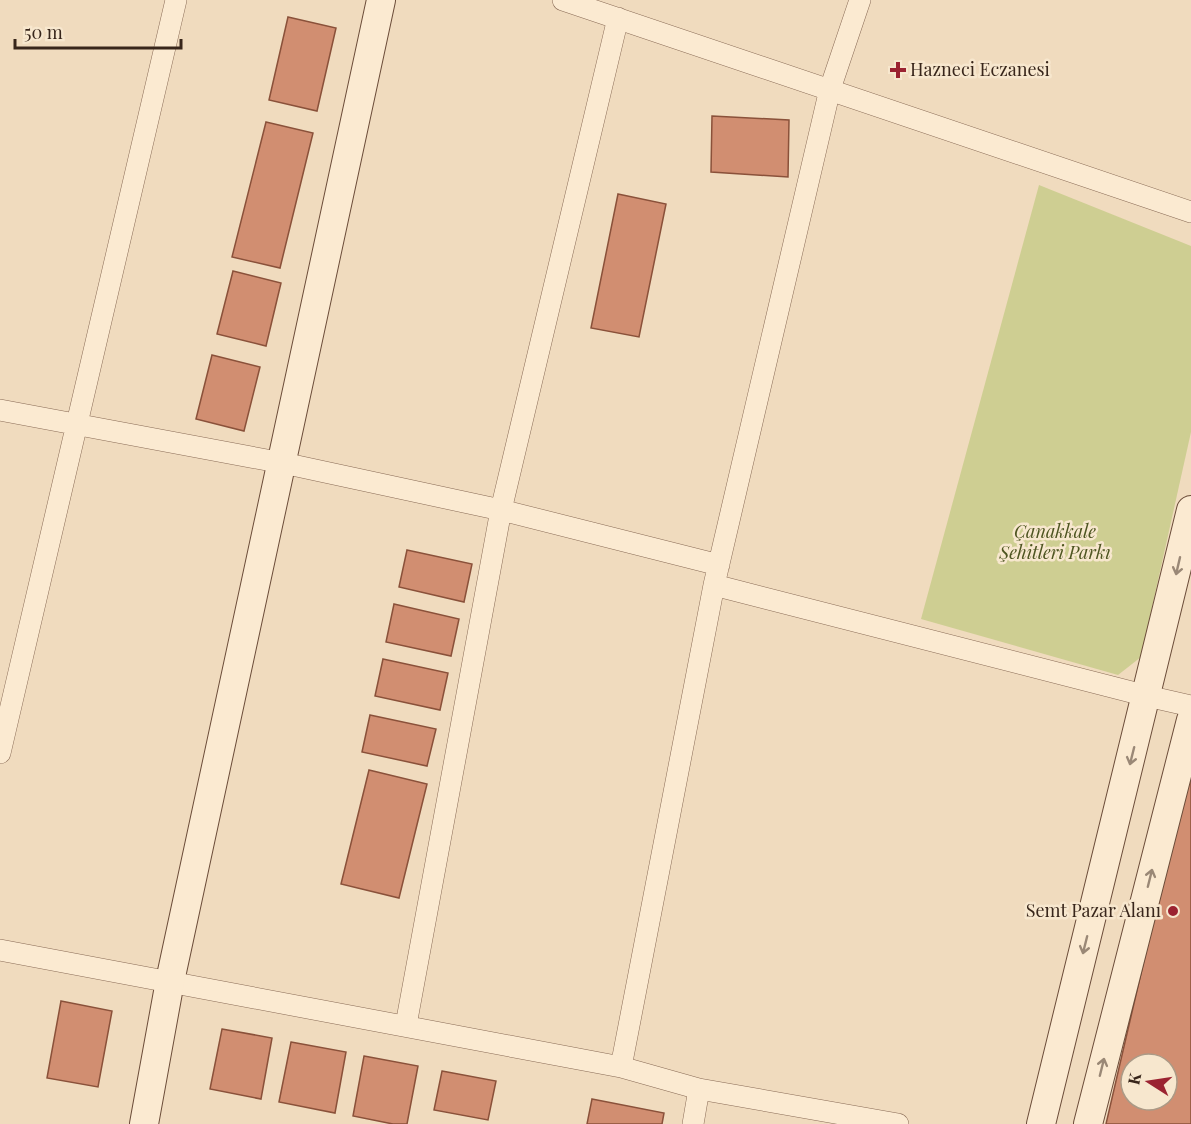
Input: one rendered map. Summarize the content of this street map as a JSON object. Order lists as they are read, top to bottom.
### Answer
{
  "parks": ["Çanakkale Şehitleri Parkı"],
  "places": {
    "health": ["Hazneci Eczanesi"],
    "other": ["Semt Pazar Alanı"]
  },
  "scale_bar": "50 m",
  "north": "left"
}
